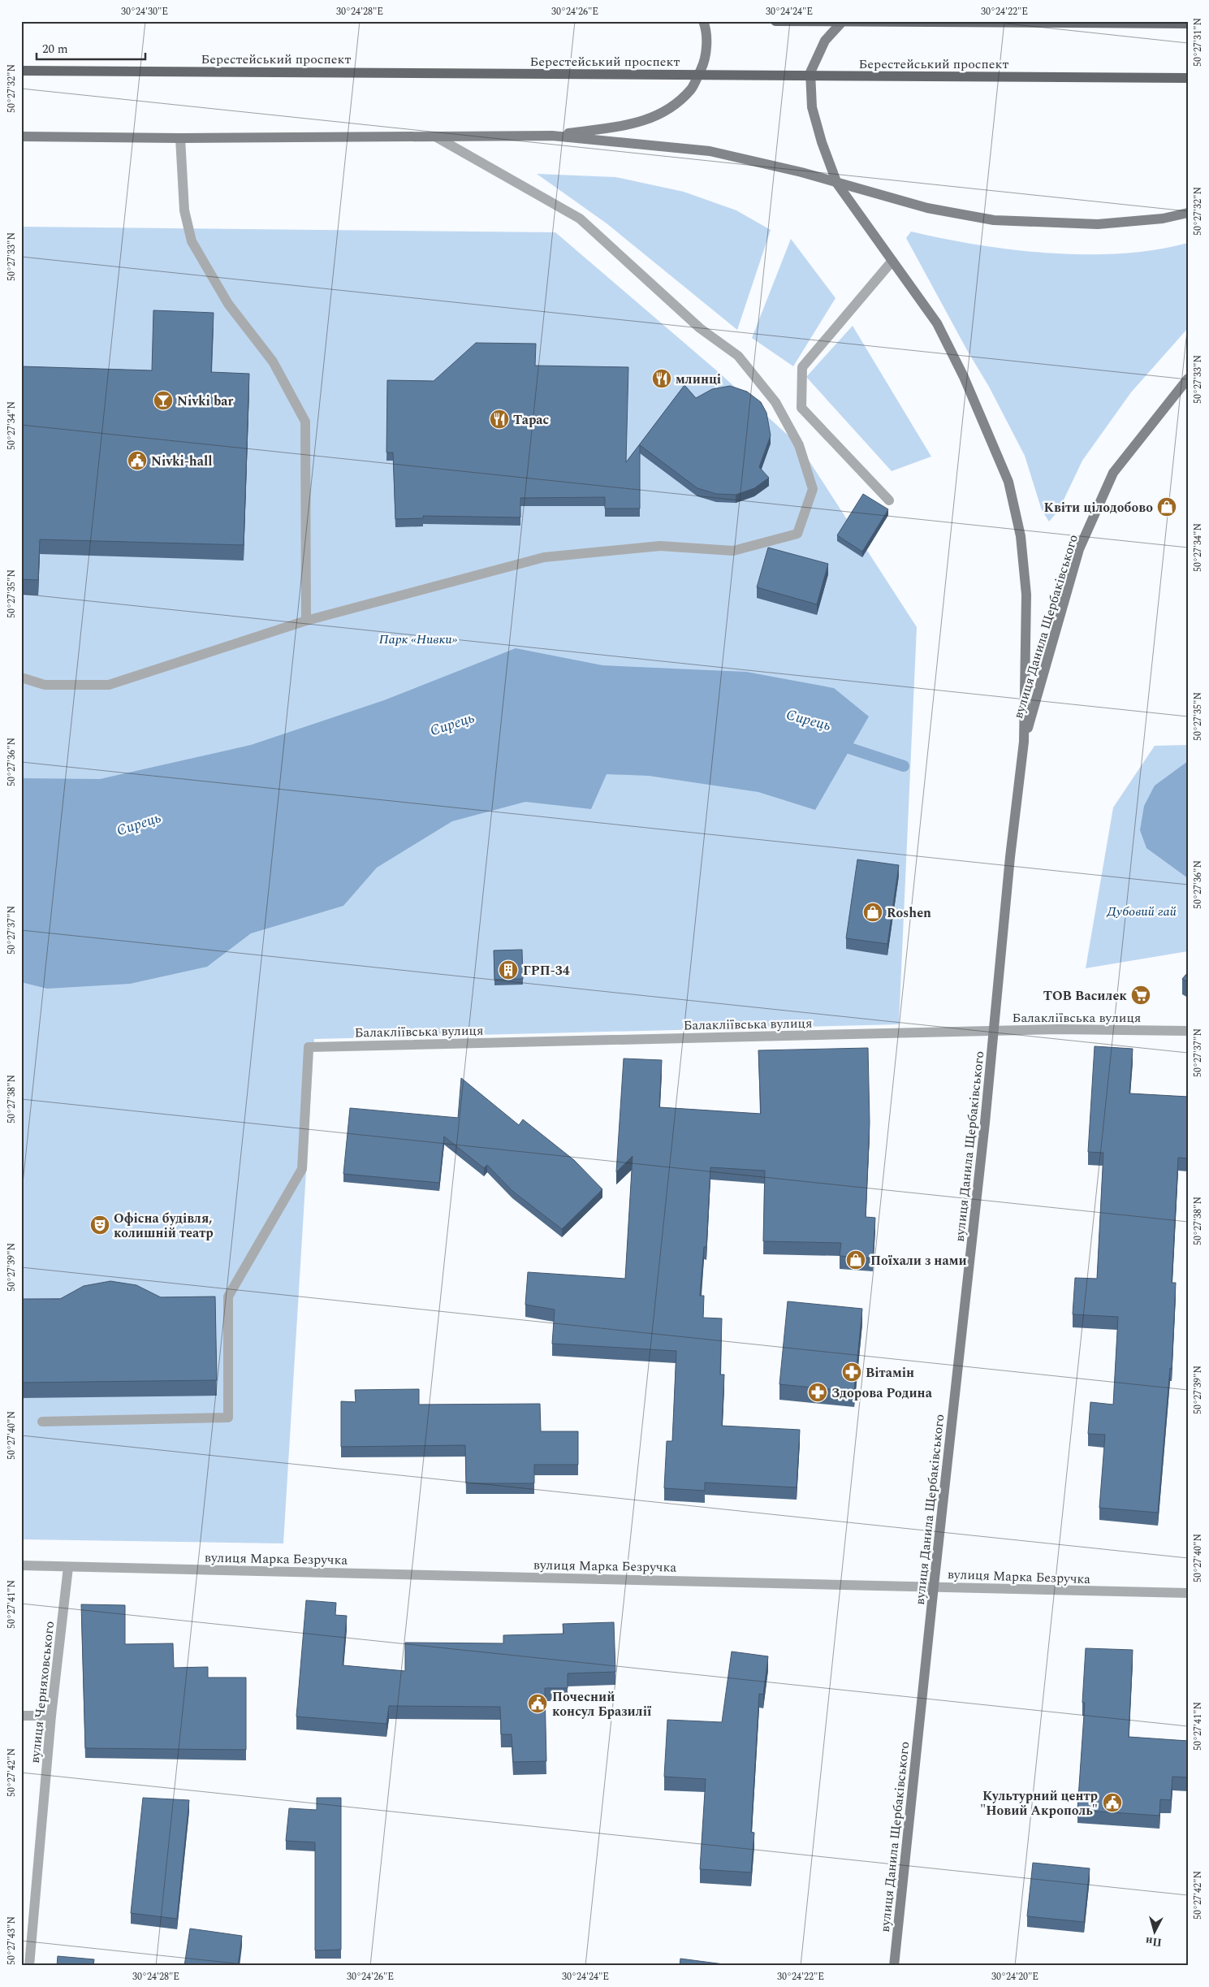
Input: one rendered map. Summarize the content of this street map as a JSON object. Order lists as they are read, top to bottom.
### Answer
{
  "streets": {
    "main road": ["Берестейський проспект", "вулиця Данила Щербаківського"],
    "street": ["Балакліївська вулиця", "вулиця Марка Безручка", "вулиця Черняховського"]
  },
  "crossings": [
    ["вулиця Данила Щербаківського", "Балакліївська вулиця"],
    ["вулиця Данила Щербаківського", "вулиця Марка Безручка"],
    ["вулиця Марка Безручка", "вулиця Черняховського"]
  ],
  "water": ["Сирець"],
  "parks": ["Парк «Нивки»", "Дубовий гай"],
  "places": {
    "restaurant": ["млинці", "Тарас"],
    "bar": ["Nivki bar"],
    "public building": ["Nivki-hall", "Почесний консул Бразилії", "Культурний центр \"Новий Акрополь\""],
    "shop": ["Квіти цілодобово", "Roshen", "Поїхали з нами"],
    "building": ["ГРП-34"],
    "supermarket": ["ТОВ Василек"],
    "theatre": ["Офісна будівля, колишній театр"],
    "pharmacy": ["Вітамін", "Здорова Родина"]
  },
  "scale_bar": "20 m",
  "north": "bottom",
  "coordinates": [
    "30°24'30\"E",
    "30°24'28\"E",
    "30°24'26\"E",
    "30°24'24\"E",
    "30°24'22\"E",
    "50°27'31\"N",
    "50°27'32\"N",
    "50°27'33\"N",
    "50°27'34\"N",
    "50°27'35\"N",
    "50°27'36\"N",
    "50°27'37\"N",
    "50°27'38\"N",
    "50°27'39\"N",
    "50°27'40\"N",
    "50°27'41\"N",
    "50°27'42\"N",
    "50°27'43\"N",
    "30°24'20\"E"
  ]
}
